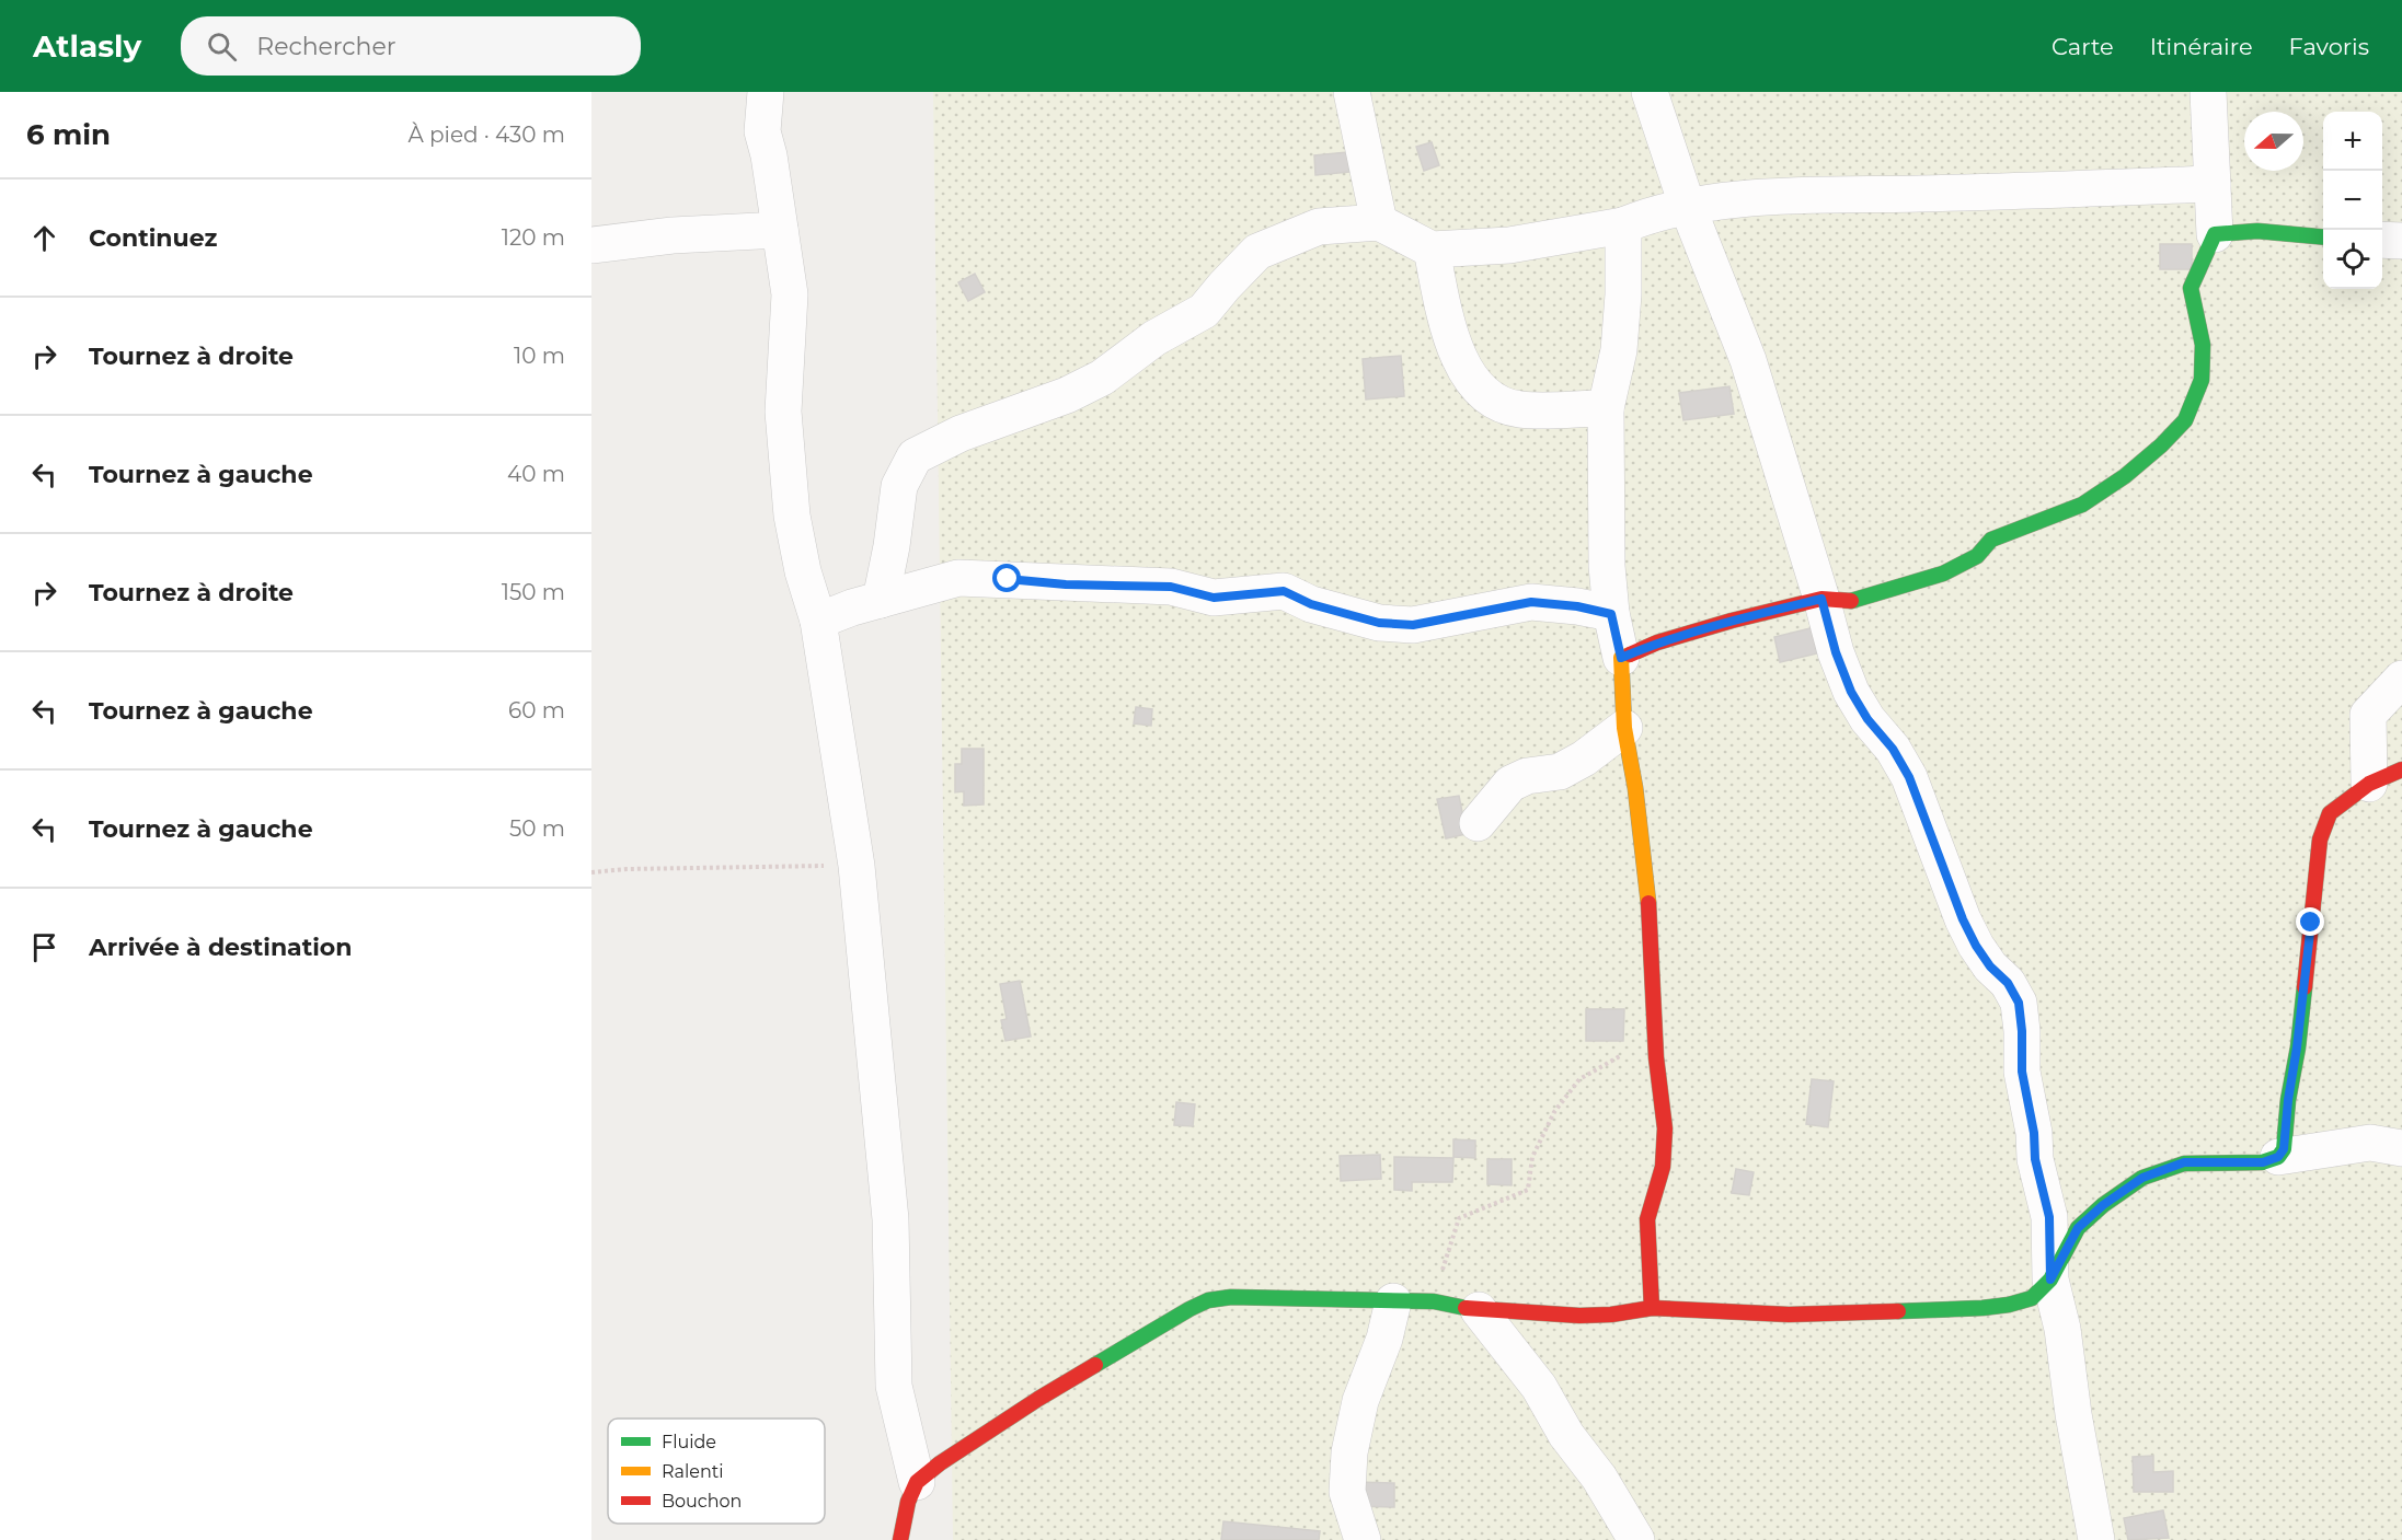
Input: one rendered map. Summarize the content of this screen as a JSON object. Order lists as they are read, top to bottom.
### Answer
{
  "legend": ["Fluide", "Ralenti", "Bouchon"],
  "north": "left",
  "page": {
    "header": "Atlasly",
    "search": "Rechercher",
    "nav": ["Carte", "Itinéraire", "Favoris"],
    "heading": ["6 min", "À pied · 430 m"],
    "map_buttons": ["+", "−"],
    "list": [
      ["Continuez", "120 m"],
      ["Tournez à droite", "10 m"],
      ["Tournez à gauche", "40 m"],
      ["Tournez à droite", "150 m"],
      ["Tournez à gauche", "60 m"],
      ["Tournez à gauche", "50 m"],
      "Arrivée à destination"
    ]
  }
}
